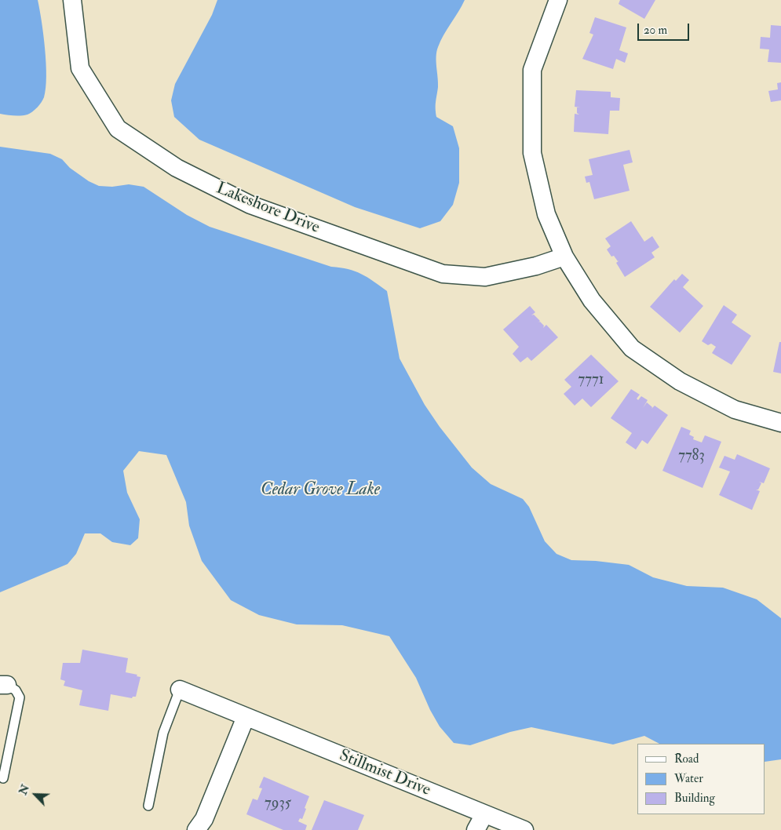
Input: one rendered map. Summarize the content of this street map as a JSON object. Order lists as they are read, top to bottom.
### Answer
{
  "streets": {
    "street": ["Lakeshore Drive", "Stillmist Drive"]
  },
  "water": ["Cedar Grove Lake"],
  "house_numbers": ["7771", "7783", "7935"],
  "legend": ["Road", "Water", "Building"],
  "scale_bar": "20 m",
  "north": "top left"
}
